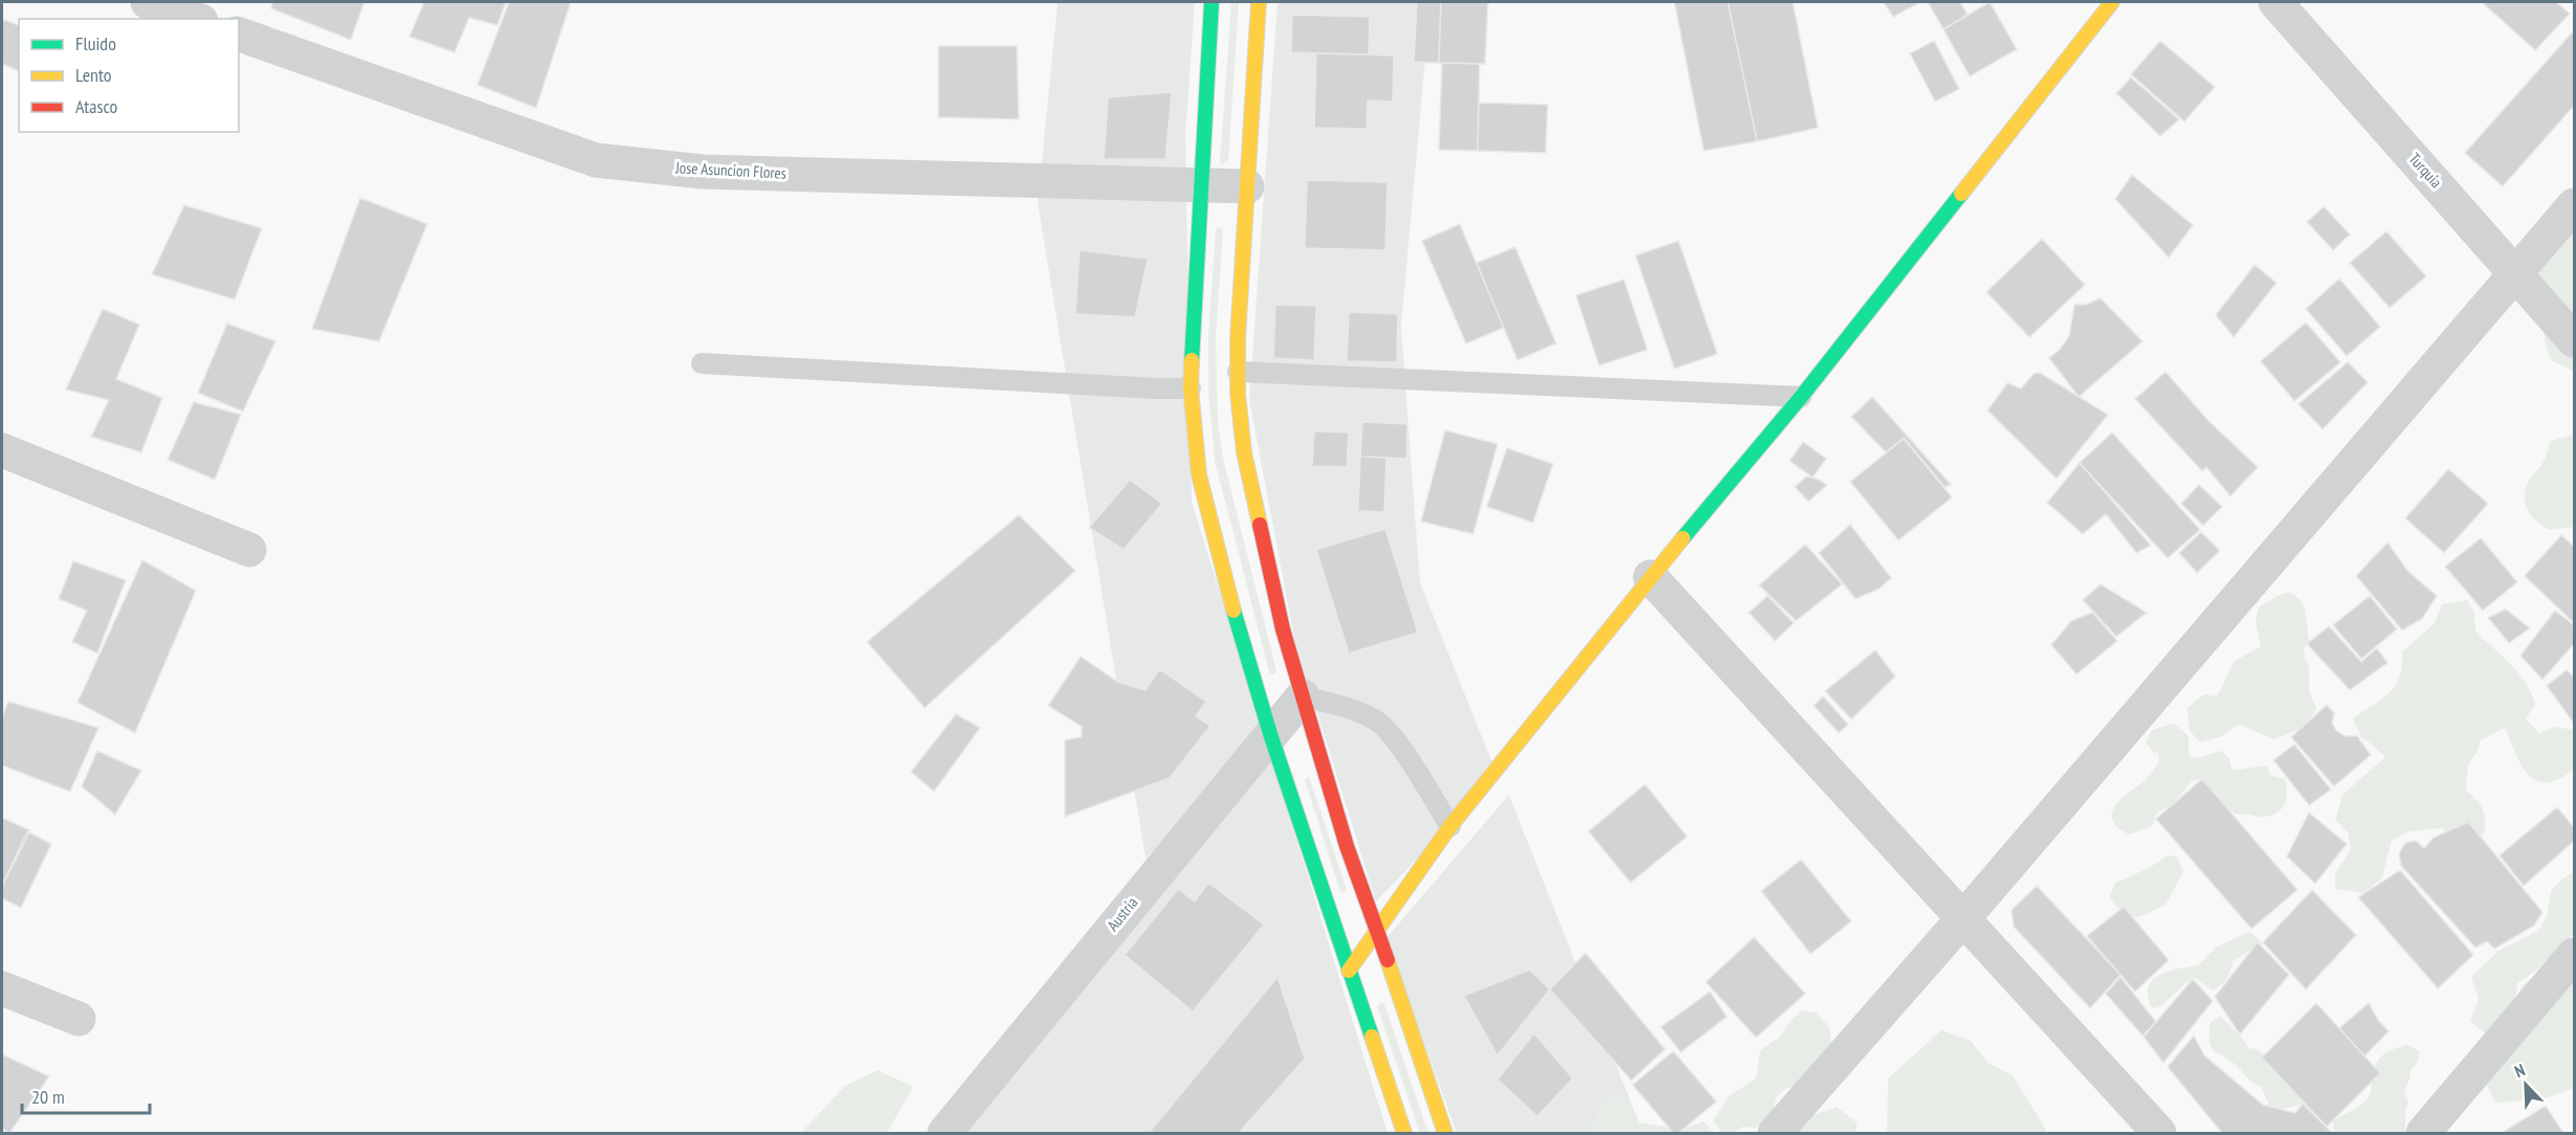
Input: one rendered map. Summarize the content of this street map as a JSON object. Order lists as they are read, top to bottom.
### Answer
{
  "streets": {
    "street": ["Jose Asuncion Flores", "Turquia", "Austria"]
  },
  "legend": ["Fluido", "Lento", "Atasco"],
  "scale_bar": "20 m",
  "north": "top left"
}
